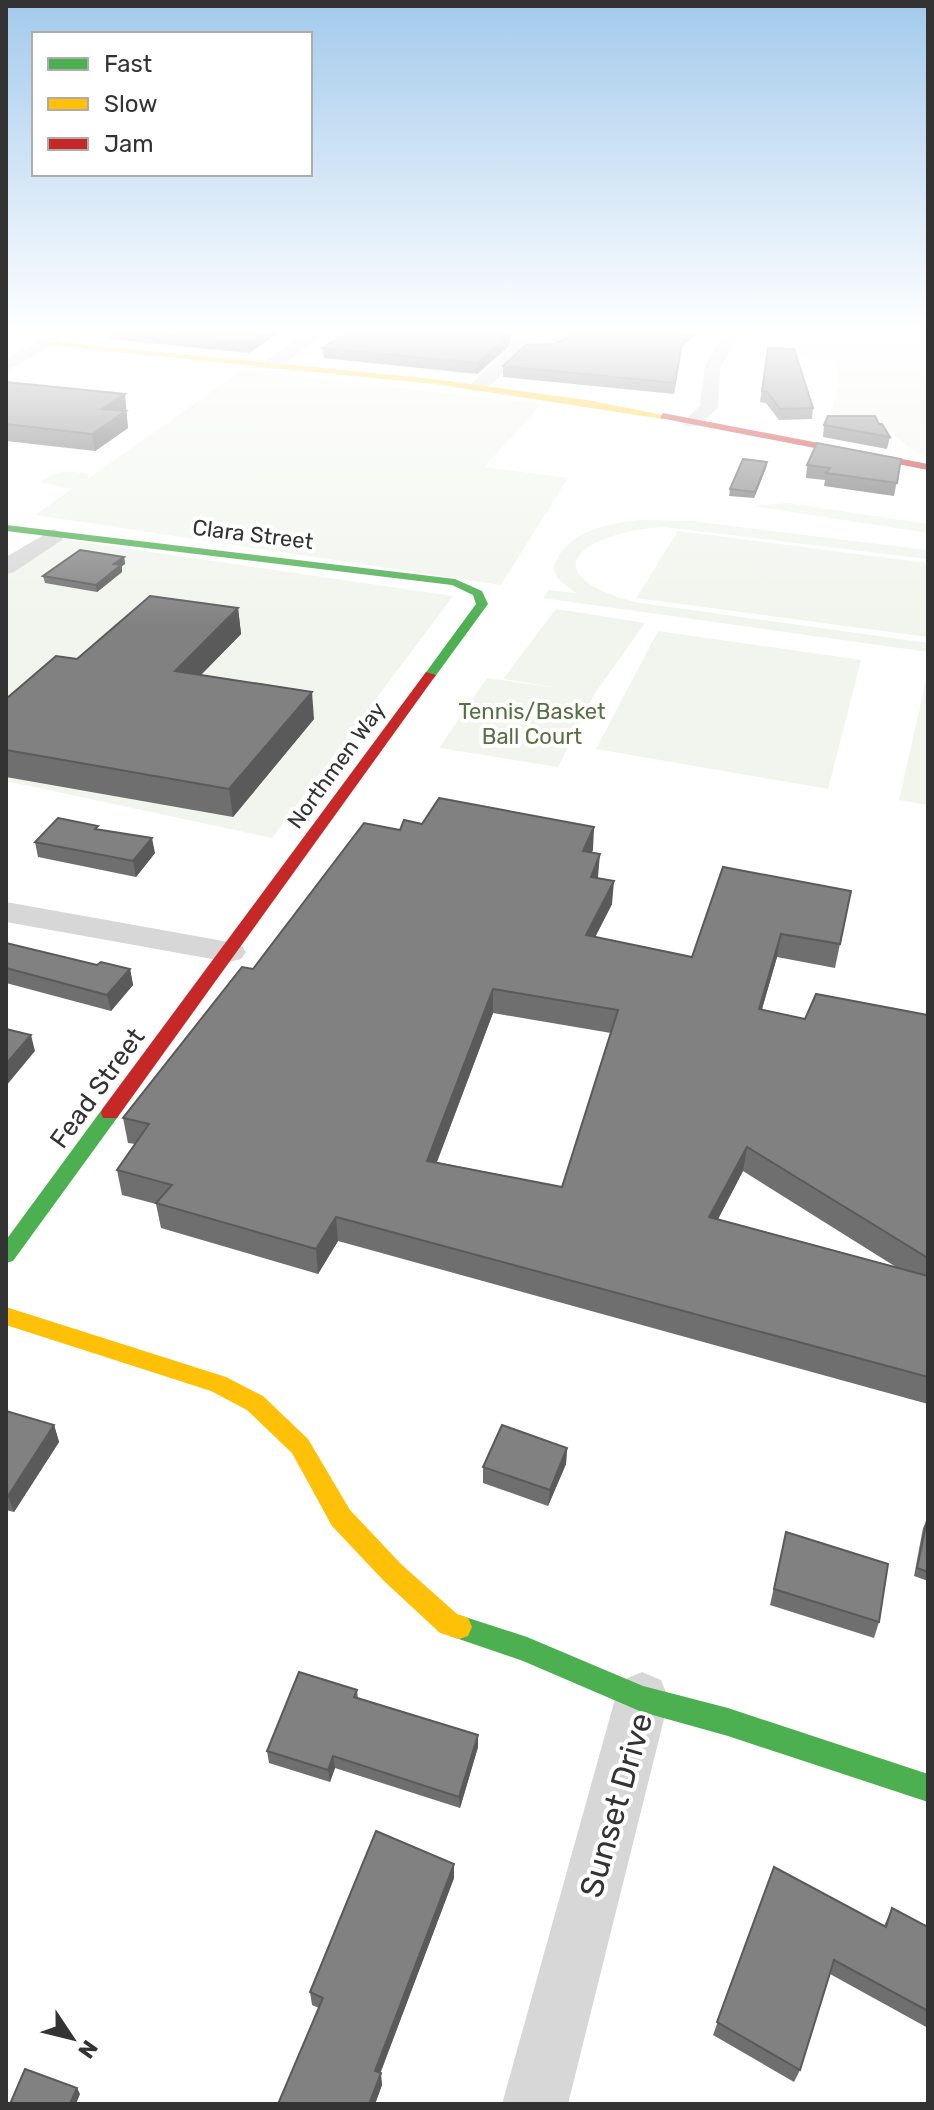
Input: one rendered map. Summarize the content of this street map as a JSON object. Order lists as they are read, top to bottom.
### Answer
{
  "streets": {
    "street": [
      "Clara Street",
      "Northmen Way",
      "Fead Street",
      "Sunset Drive"
    ]
  },
  "crossings": [
    ["Clara Street", "Northmen Way"],
    ["Northmen Way", "Fead Street"]
  ],
  "parks": ["Tennis/Basket Ball Court"],
  "legend": ["Fast", "Slow", "Jam"],
  "north": "bottom right"
}
